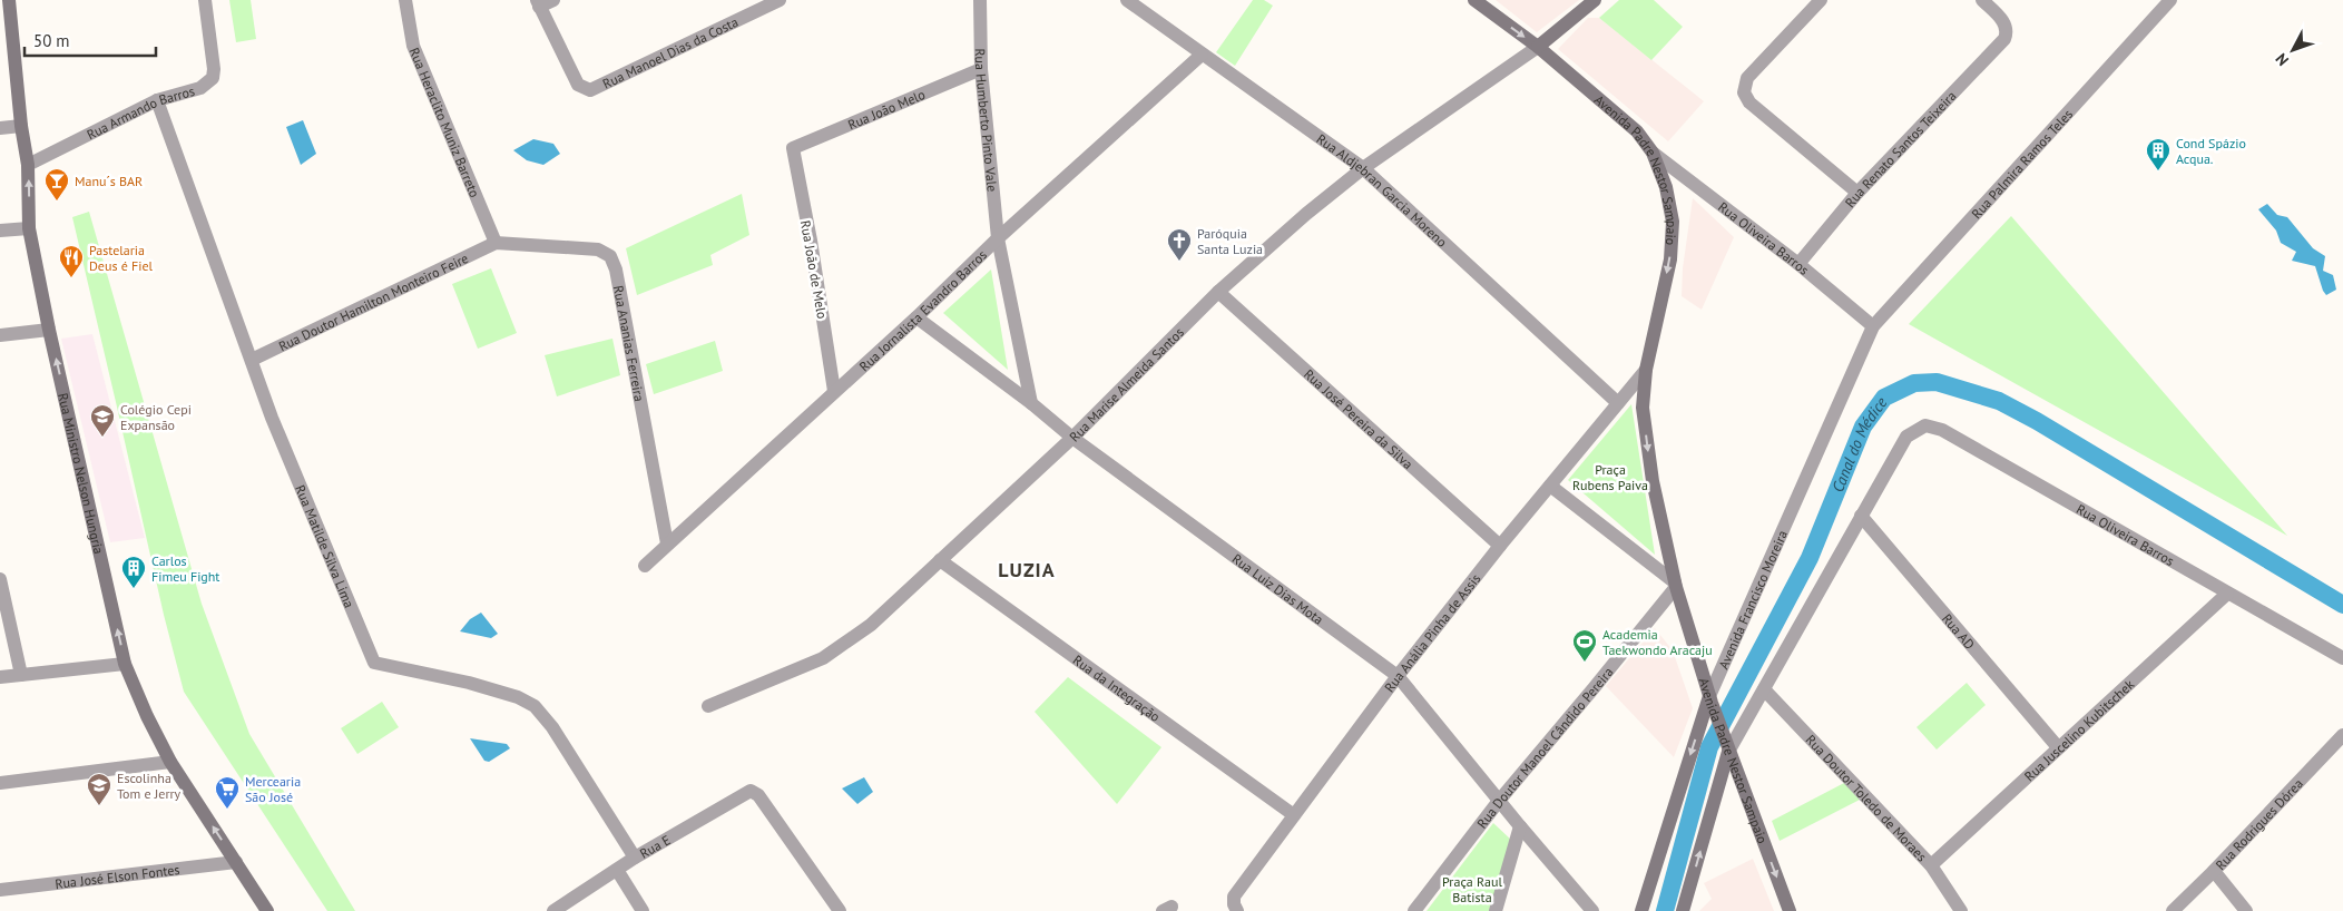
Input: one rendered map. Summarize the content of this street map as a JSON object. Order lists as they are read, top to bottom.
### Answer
{
  "streets": {
    "street": [
      "Rua Manoel Dias da Costa",
      "Rua João Melo",
      "Rua Armando Barros",
      "Rua Humberto Pinto Vale",
      "Rua Heraclito Muniz Barreto",
      "Rua Renato Santos Teixeira",
      "Rua Palmira Ramos Teles",
      "Avenida Padre Nestor Sampaio",
      "Rua Aldjebran Garcia Moreno",
      "Rua Oliveira Barros",
      "Rua João de Melo",
      "Rua Doutor Hamilton Monteiro Feire",
      "Rua Jornalista Evandro Barros",
      "Rua Ananias Ferreira",
      "Rua Marise Almeida Santos",
      "Rua José Pereira da Silva",
      "Rua Ministro Nelson Hungria",
      "Rua Matilde Silva Lima",
      "Rua Luiz Dias Mota",
      "Avenida Francisco Moreira",
      "Rua AD",
      "Rua Anália Pinha de Assis",
      "Rua da Integração",
      "Rua Juscelino Kubitschek",
      "Rua Doutor Manoel Cândido Pereira",
      "Rua Doutor Toledo de Moraes",
      "Rua Rodrigues Dórea",
      "Rua E",
      "Rua José Elson Fontes"
    ]
  },
  "crossings": [
    ["Rua João Melo", "Rua Humberto Pinto Vale"],
    ["Rua João Melo", "Rua João de Melo"],
    ["Rua Armando Barros", "Rua Ministro Nelson Hungria"],
    ["Rua Armando Barros", "Rua Matilde Silva Lima"],
    ["Rua Humberto Pinto Vale", "Rua Jornalista Evandro Barros"],
    ["Rua Humberto Pinto Vale", "Rua Luiz Dias Mota"],
    ["Rua Heraclito Muniz Barreto", "Rua Doutor Hamilton Monteiro Feire"],
    ["Rua Heraclito Muniz Barreto", "Rua Ananias Ferreira"],
    ["Rua Renato Santos Teixeira", "Rua Oliveira Barros"],
    ["Rua Palmira Ramos Teles", "Rua Oliveira Barros"],
    ["Rua Palmira Ramos Teles", "Avenida Francisco Moreira"],
    ["Avenida Padre Nestor Sampaio", "Rua Oliveira Barros"],
    ["Avenida Padre Nestor Sampaio", "Rua Marise Almeida Santos"],
    ["Avenida Padre Nestor Sampaio", "Avenida Francisco Moreira"],
    ["Avenida Padre Nestor Sampaio", "Rua Anália Pinha de Assis"],
    ["Avenida Padre Nestor Sampaio", "Rua Doutor Manoel Cândido Pereira"],
    ["Rua Aldjebran Garcia Moreno", "Rua Jornalista Evandro Barros"],
    ["Rua Aldjebran Garcia Moreno", "Rua Marise Almeida Santos"],
    ["Rua Aldjebran Garcia Moreno", "Rua Anália Pinha de Assis"],
    ["Rua Oliveira Barros", "Avenida Francisco Moreira"],
    ["Rua Oliveira Barros", "Rua AD"],
    ["Rua Oliveira Barros", "Rua Juscelino Kubitschek"],
    ["Rua João de Melo", "Rua Jornalista Evandro Barros"],
    ["Rua Doutor Hamilton Monteiro Feire", "Rua Ananias Ferreira"],
    ["Rua Doutor Hamilton Monteiro Feire", "Rua Matilde Silva Lima"],
    ["Rua Jornalista Evandro Barros", "Rua Ananias Ferreira"],
    ["Rua Jornalista Evandro Barros", "Rua Luiz Dias Mota"],
    ["Rua Marise Almeida Santos", "Rua José Pereira da Silva"],
    ["Rua Marise Almeida Santos", "Rua Luiz Dias Mota"],
    ["Rua Marise Almeida Santos", "Rua da Integração"],
    ["Rua José Pereira da Silva", "Rua Anália Pinha de Assis"],
    ["Rua Ministro Nelson Hungria", "Rua José Elson Fontes"],
    ["Rua Matilde Silva Lima", "Rua E"],
    ["Rua Luiz Dias Mota", "Rua Anália Pinha de Assis"],
    ["Rua Luiz Dias Mota", "Rua Doutor Manoel Cândido Pereira"],
    ["Rua AD", "Rua Juscelino Kubitschek"],
    ["Rua Anália Pinha de Assis", "Rua da Integração"],
    ["Rua Juscelino Kubitschek", "Rua Doutor Toledo de Moraes"]
  ],
  "one_way": ["Avenida Padre Nestor Sampaio", "Rua Ministro Nelson Hungria"],
  "districts": ["LUZIA"],
  "water": ["Canal do Médice"],
  "parks": ["Praça Rubens Paiva", "Praça Raul Batista"],
  "places": {
    "building": ["Cond Spázio Acqua.", "Carlos Fimeu Fight"],
    "bar": ["Manu´s BAR"],
    "church": ["Paróquia Santa Luzia"],
    "restaurant": ["Pastelaria Deus é Fiel"],
    "school or university": ["Colégio Cepi Expansão", "Escolinha Tom e Jerry"],
    "sports": ["Academia Taekwondo Aracaju"],
    "supermarket": ["Mercearia São José"]
  },
  "scale_bar": "50 m",
  "north": "bottom left"
}
